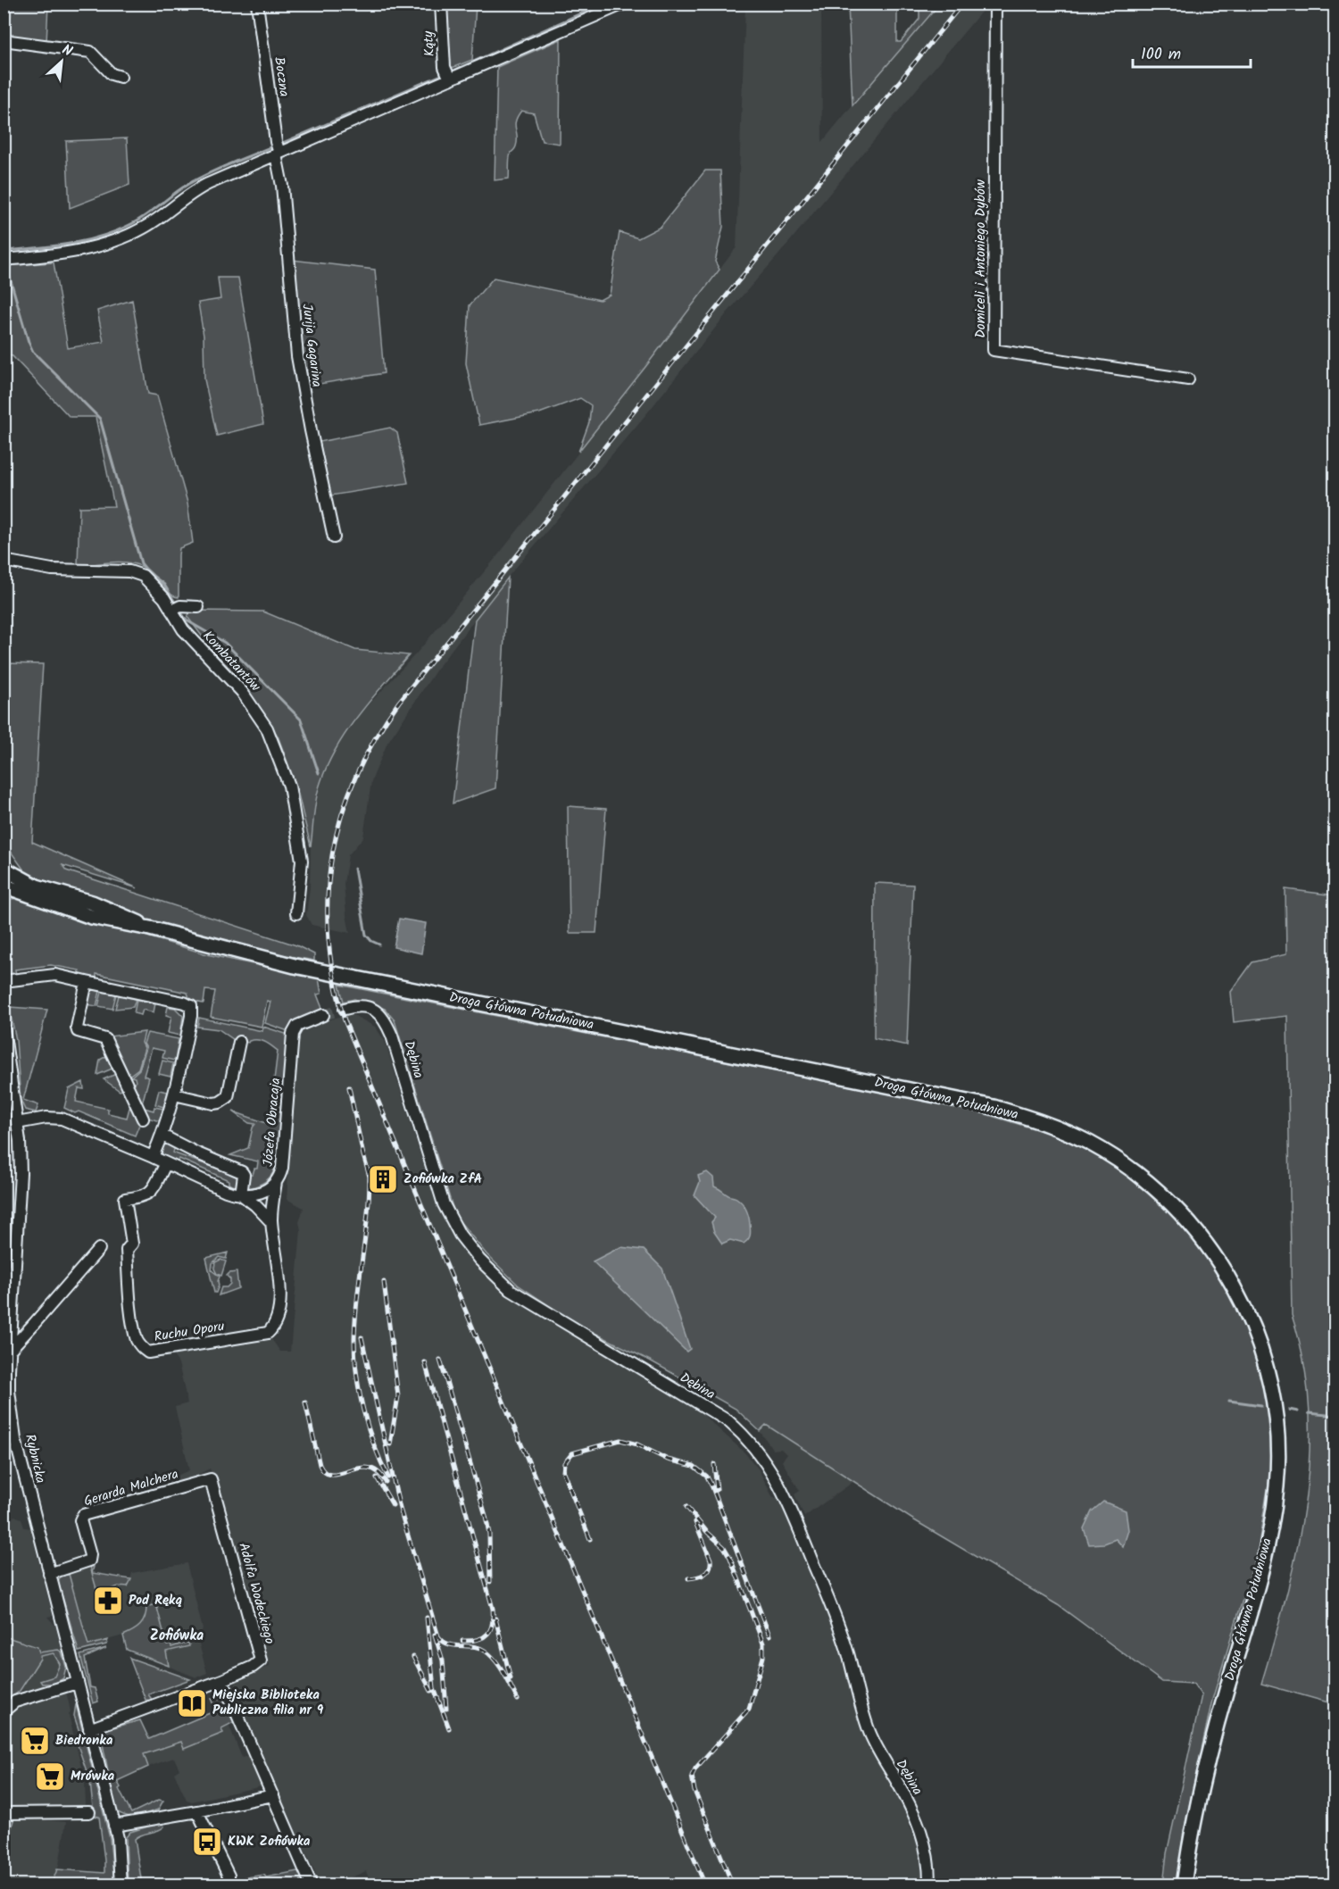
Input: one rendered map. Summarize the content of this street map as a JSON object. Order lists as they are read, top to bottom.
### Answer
{
  "streets": {
    "main road": ["Droga Główna Południowa"],
    "street": [
      "Kąty",
      "Boczna",
      "Domiceli i Antoniego Dybów",
      "Jurija Gagarina",
      "Kombatantów",
      "Dębina",
      "Józefa Obracaja",
      "Ruchu Oporu",
      "Rybnicka",
      "Gerarda Malchera",
      "Adolfa Wodeckiego"
    ]
  },
  "crossings": [
    ["Boczna", "Jurija Gagarina"],
    ["Józefa Obracaja", "Ruchu Oporu"],
    ["Rybnicka", "Gerarda Malchera"],
    ["Rybnicka", "Adolfa Wodeckiego"],
    ["Gerarda Malchera", "Adolfa Wodeckiego"]
  ],
  "districts": ["Zofiówka"],
  "places": {
    "building": ["Zofiówka ZfA"],
    "pharmacy": ["Pod Ręką"],
    "library": ["Miejska Biblioteka Publiczna filia nr 9"],
    "supermarket": ["Biedronka", "Mrówka"],
    "bus stop": ["KWK Zofiówka"]
  },
  "scale_bar": "100 m",
  "north": "top right"
}
